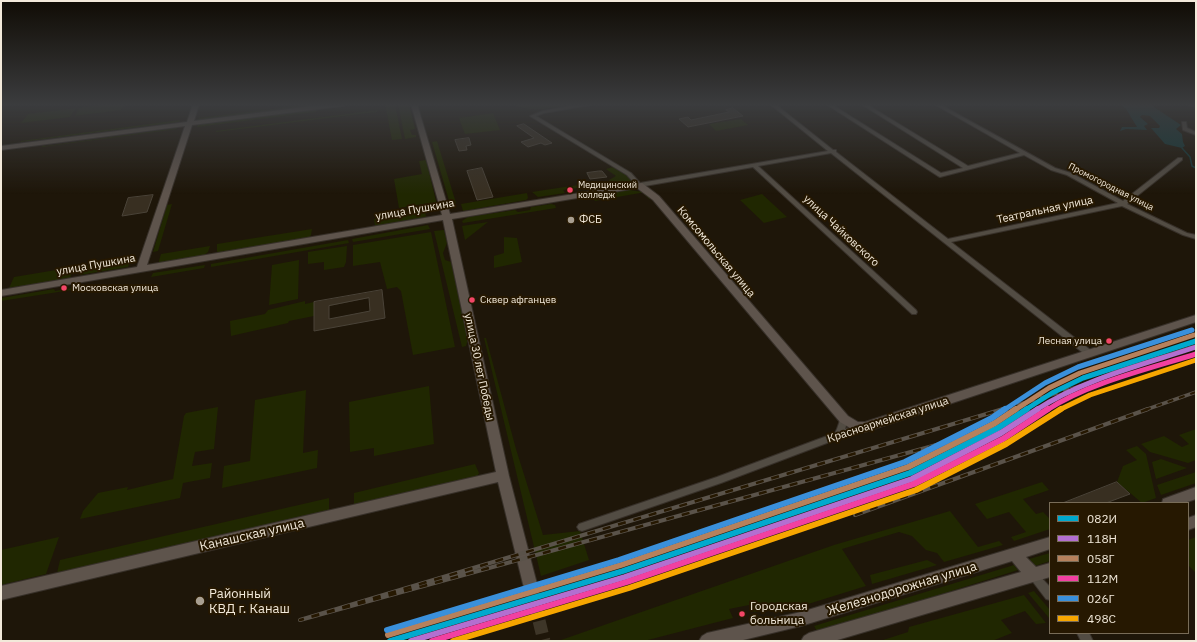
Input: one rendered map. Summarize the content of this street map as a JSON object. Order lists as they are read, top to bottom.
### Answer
{
  "streets": {
    "main road": [
      "улица Пушкина",
      "Комсомольская улица",
      "улица 30 лет Победы",
      "Красноармейская улица",
      "Канашская улица",
      "Железнодорожная улица"
    ],
    "street": ["Промогородная улица", "Театральная улица", "улица Чайковского"]
  },
  "crossings": [
    ["Промогородная улица", "Театральная улица"],
    ["улица Пушкина", "улица Чайковского"],
    ["улица Пушкина", "Комсомольская улица"],
    ["улица Пушкина", "улица 30 лет Победы"],
    ["Комсомольская улица", "Красноармейская улица"],
    ["улица 30 лет Победы", "Канашская улица"]
  ],
  "places": [
    "Медицинский колледж",
    "ФСБ",
    "Московская улица",
    "Сквер афганцев",
    "Лесная улица",
    "Районный КВД г. Канаш",
    "Городская больница"
  ],
  "lines": [
    "transit line 026Г",
    "transit line 058Г",
    "transit line 082И",
    "transit line 118Н",
    "transit line 112М",
    "transit line 498С"
  ],
  "legend": [
    "082И",
    "118Н",
    "058Г",
    "112М",
    "026Г",
    "498С"
  ]
}
